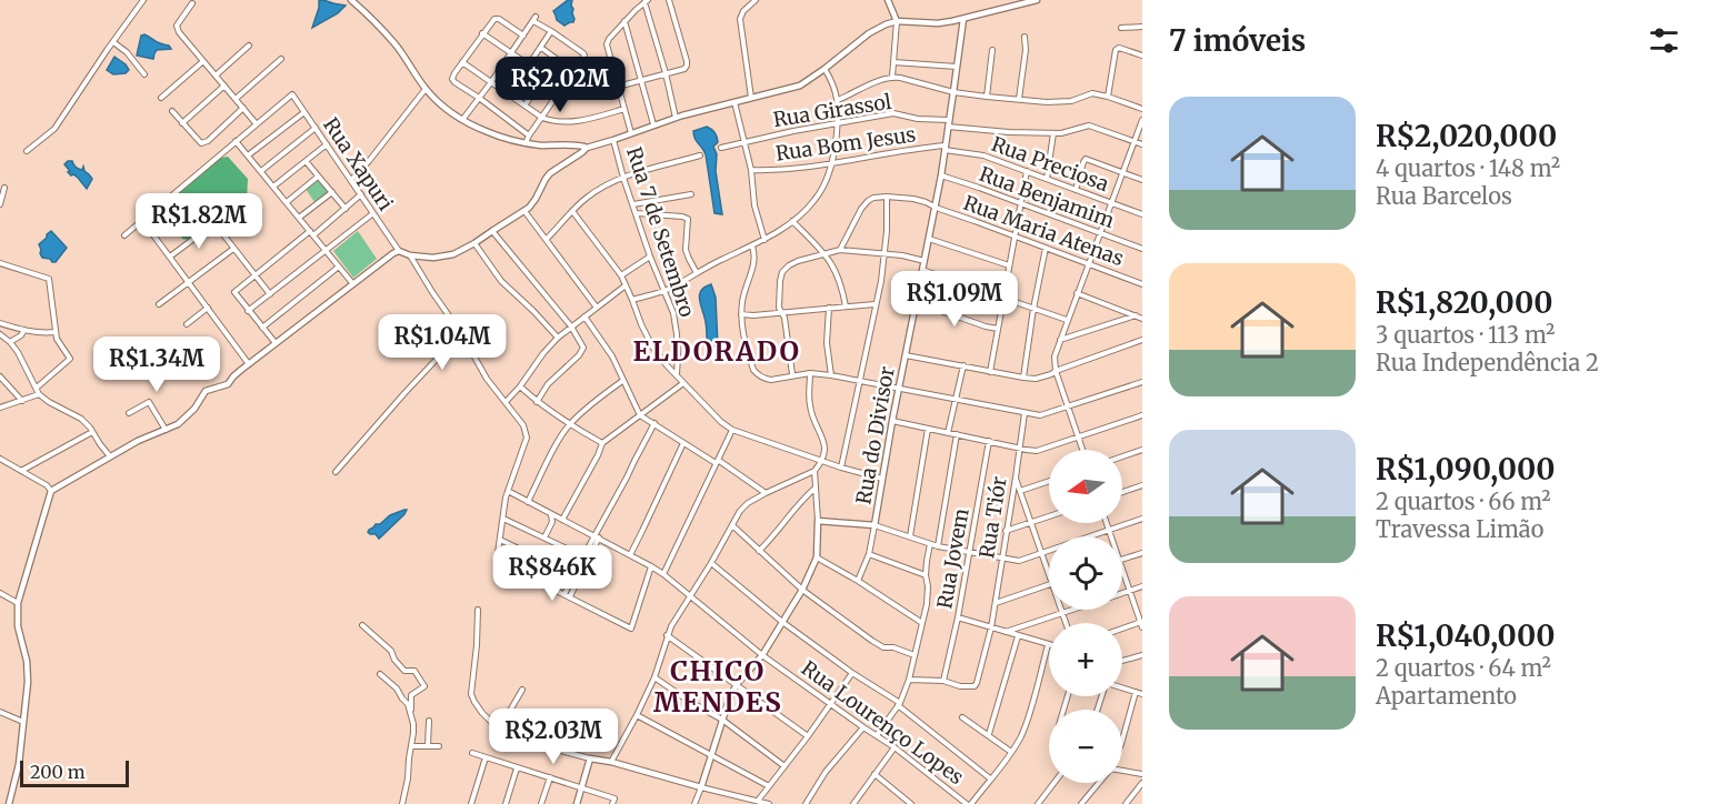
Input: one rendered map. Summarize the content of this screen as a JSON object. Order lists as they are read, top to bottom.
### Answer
{
  "streets": {
    "street": [
      "Rua Girassol",
      "Rua Bom Jesus",
      "Rua Xapuri",
      "Rua Preciosa",
      "Rua Benjamim",
      "Rua Maria Atenas",
      "Rua 7 de Setembro",
      "Rua do Divisor",
      "Rua Tiór",
      "Rua Jovem",
      "Rua Lourenço Lopes"
    ]
  },
  "crossings": [
    ["Rua Girassol", "Rua do Divisor"],
    ["Rua Bom Jesus", "Rua Preciosa"],
    ["Rua Bom Jesus", "Rua do Divisor"],
    ["Rua Preciosa", "Rua do Divisor"],
    ["Rua Benjamim", "Rua do Divisor"],
    ["Rua Maria Atenas", "Rua do Divisor"],
    ["Rua Tiór", "Rua Jovem"]
  ],
  "districts": ["ELDORADO", "CHICO MENDES"],
  "scale_bar": "200 m",
  "north": "left",
  "page": {
    "heading": "7 imóveis",
    "price": [
      "R$2.02M",
      "R$1.82M",
      "R$1.09M",
      "R$1.04M",
      "R$1.34M",
      "R$846K",
      "R$2.03M"
    ],
    "list": [
      {
        "name": "R$2,020,000",
        "note": "4 quartos · 148 m² · Rua Barcelos"
      },
      {
        "name": "R$1,820,000",
        "note": "3 quartos · 113 m² · Rua Independência 2"
      },
      {
        "name": "R$1,090,000",
        "note": "2 quartos · 66 m² · Travessa Limão"
      },
      {
        "name": "R$1,040,000",
        "note": "2 quartos · 64 m² · Apartamento"
      }
    ],
    "map_buttons": ["+", "−"],
    "scale": "200 m"
  }
}
